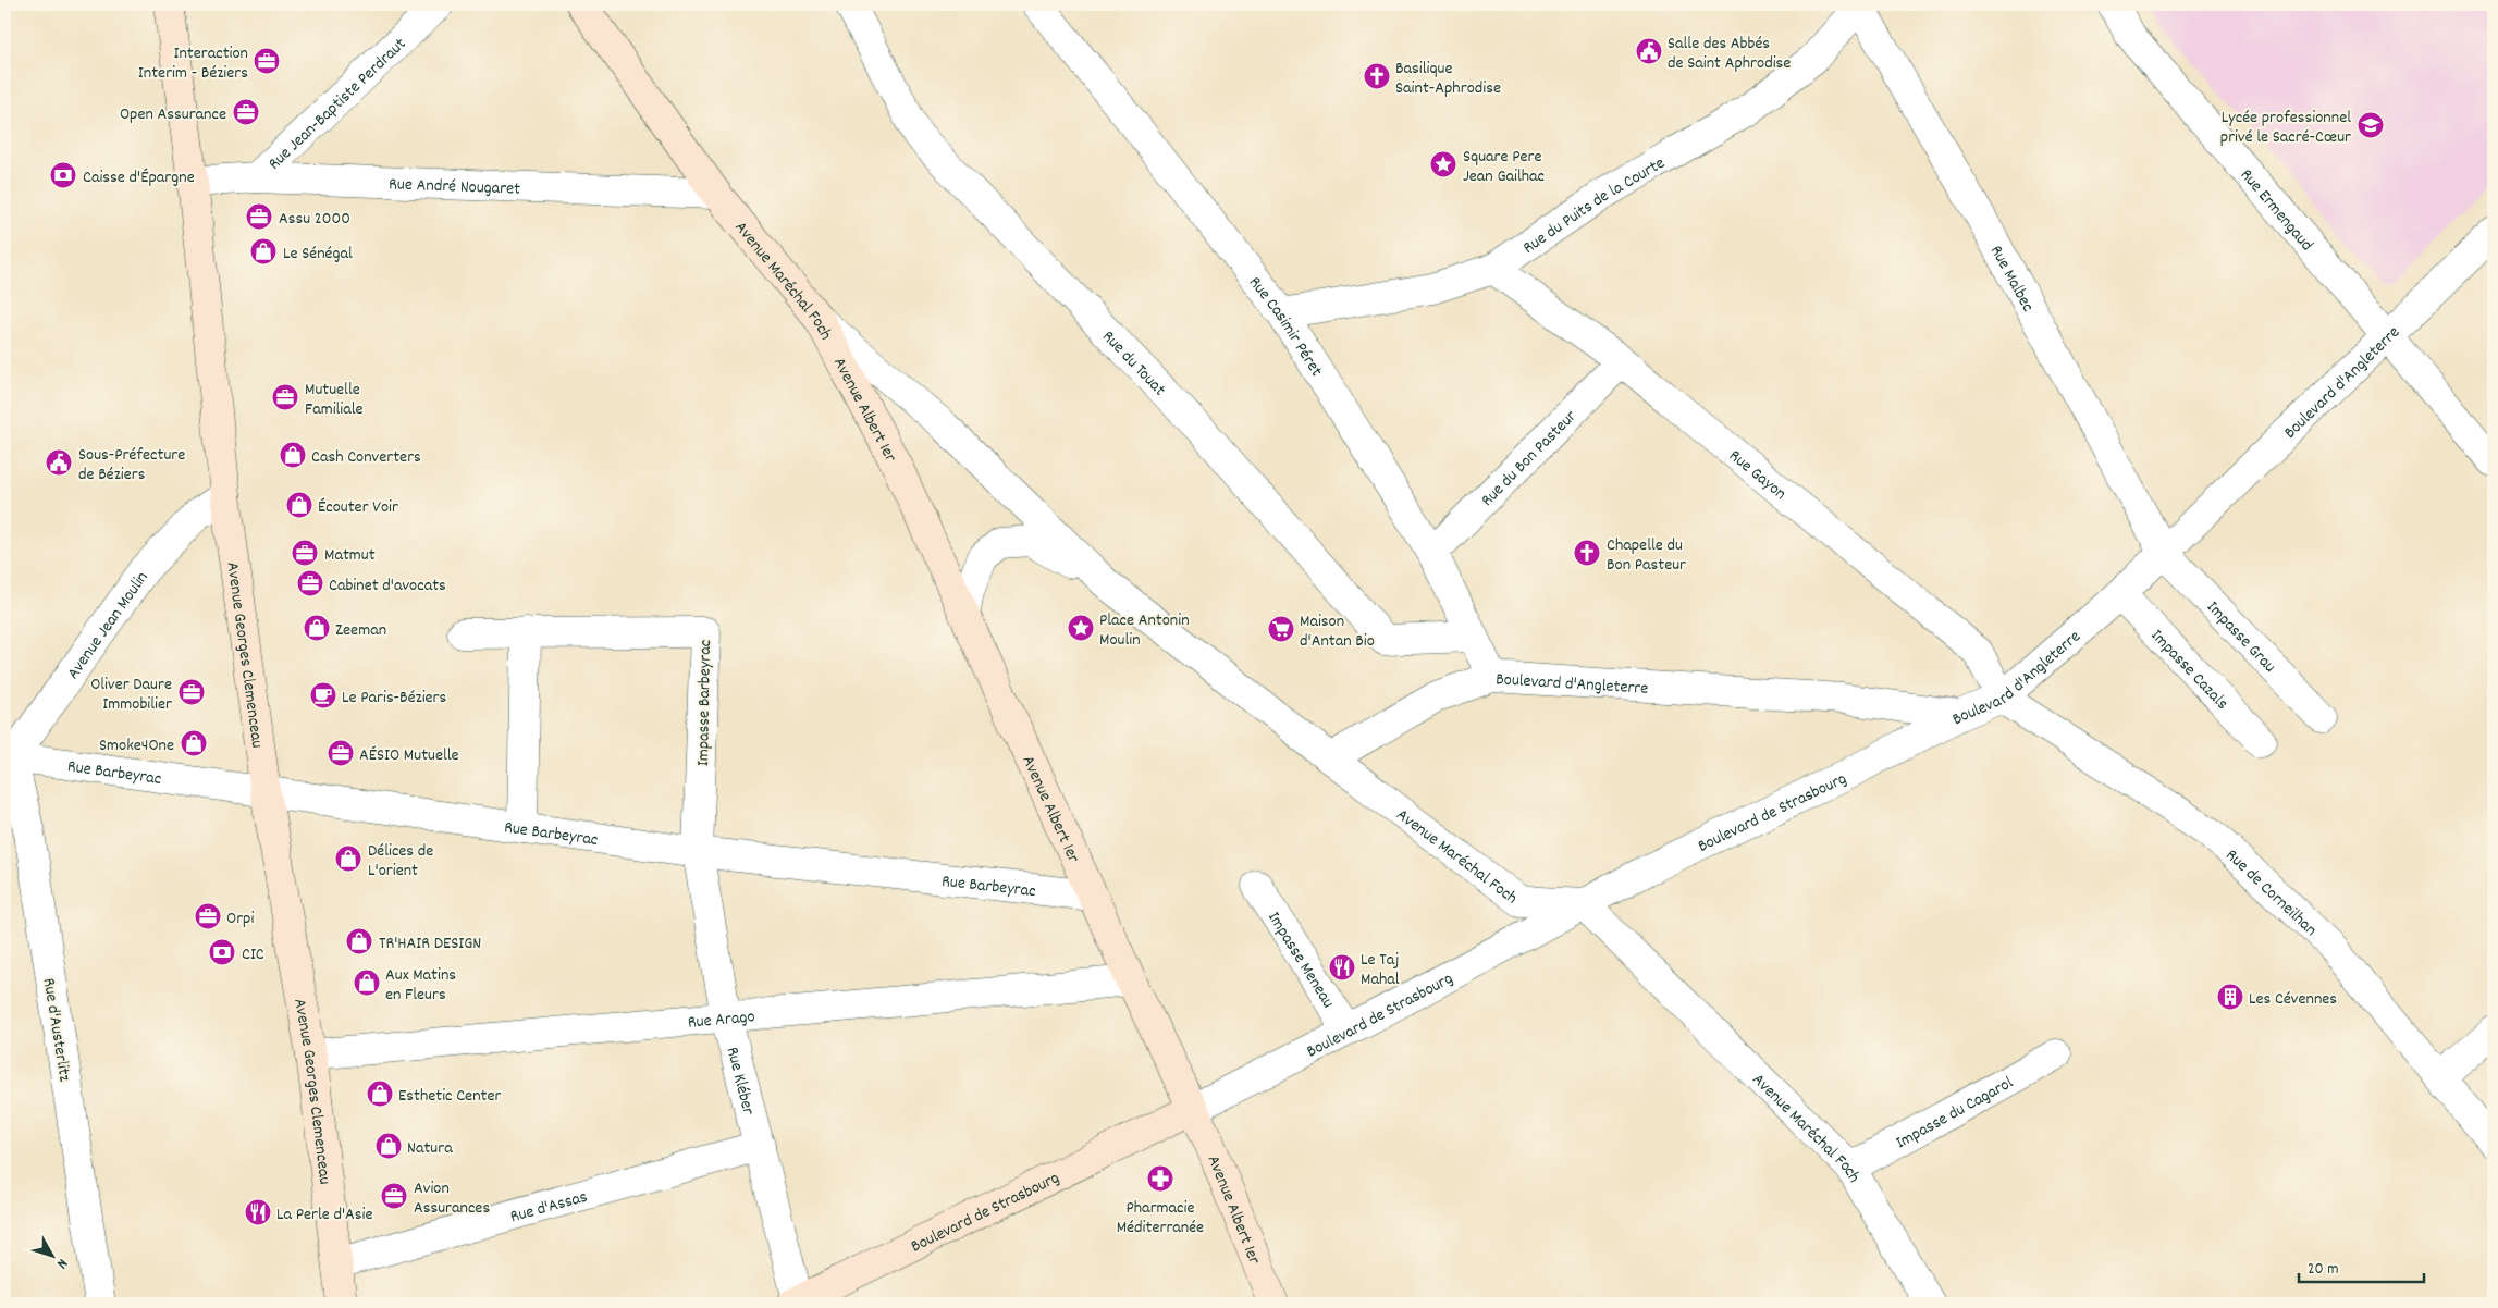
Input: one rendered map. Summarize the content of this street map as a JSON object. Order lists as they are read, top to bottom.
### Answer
{
  "streets": {
    "main road": [
      "Avenue Maréchal Foch",
      "Avenue Albert 1er",
      "Avenue Georges Clemenceau",
      "Boulevard de Strasbourg"
    ],
    "street": [
      "Rue Jean-Baptiste Perdraut",
      "Rue André Nougaret",
      "Rue du Puits de la Courte",
      "Rue Ermengaud",
      "Rue Malbec",
      "Rue Casimir Péret",
      "Rue du Touat",
      "Boulevard d'Angleterre",
      "Rue du Bon Pasteur",
      "Rue Gayon",
      "Avenue Jean Moulin",
      "Impasse Grau",
      "Impasse Cazals",
      "Impasse Barbeyrac",
      "Rue Barbeyrac",
      "Rue de Corneilhan",
      "Impasse Meneau",
      "Rue Arago",
      "Rue d'Austerlitz",
      "Rue Kléber",
      "Impasse du Cagarol",
      "Rue d'Assas"
    ]
  },
  "crossings": [
    ["Rue Jean-Baptiste Perdraut", "Rue André Nougaret"],
    ["Rue André Nougaret", "Avenue Maréchal Foch"],
    ["Rue André Nougaret", "Avenue Georges Clemenceau"],
    ["Rue du Puits de la Courte", "Rue Malbec"],
    ["Rue du Puits de la Courte", "Rue Casimir Péret"],
    ["Rue du Puits de la Courte", "Rue Gayon"],
    ["Rue Ermengaud", "Boulevard d'Angleterre"],
    ["Avenue Maréchal Foch", "Boulevard d'Angleterre"],
    ["Avenue Maréchal Foch", "Avenue Albert 1er"],
    ["Avenue Maréchal Foch", "Boulevard de Strasbourg"],
    ["Avenue Maréchal Foch", "Impasse du Cagarol"],
    ["Rue Malbec", "Boulevard d'Angleterre"],
    ["Rue Malbec", "Impasse Grau"],
    ["Rue Casimir Péret", "Rue du Touat"],
    ["Rue Casimir Péret", "Boulevard d'Angleterre"],
    ["Rue Casimir Péret", "Rue du Bon Pasteur"],
    ["Boulevard d'Angleterre", "Rue Gayon"],
    ["Boulevard d'Angleterre", "Impasse Grau"],
    ["Boulevard d'Angleterre", "Impasse Cazals"],
    ["Boulevard d'Angleterre", "Boulevard de Strasbourg"],
    ["Boulevard d'Angleterre", "Rue de Corneilhan"],
    ["Avenue Albert 1er", "Rue Barbeyrac"],
    ["Avenue Albert 1er", "Boulevard de Strasbourg"],
    ["Avenue Albert 1er", "Rue Arago"],
    ["Rue du Bon Pasteur", "Rue Gayon"],
    ["Rue Gayon", "Rue de Corneilhan"],
    ["Avenue Jean Moulin", "Avenue Georges Clemenceau"],
    ["Avenue Jean Moulin", "Rue Barbeyrac"],
    ["Avenue Jean Moulin", "Rue d'Austerlitz"],
    ["Avenue Georges Clemenceau", "Rue Barbeyrac"],
    ["Avenue Georges Clemenceau", "Rue Arago"],
    ["Avenue Georges Clemenceau", "Rue d'Assas"],
    ["Impasse Barbeyrac", "Rue Barbeyrac"],
    ["Impasse Barbeyrac", "Rue Kléber"],
    ["Rue Barbeyrac", "Rue d'Austerlitz"],
    ["Rue Barbeyrac", "Rue Kléber"],
    ["Boulevard de Strasbourg", "Impasse Meneau"],
    ["Boulevard de Strasbourg", "Rue Kléber"],
    ["Rue Arago", "Rue Kléber"],
    ["Rue Kléber", "Rue d'Assas"]
  ],
  "places": {
    "public building": ["Salle des Abbés de Saint Aphrodise", "Sous-Préfecture de Béziers"],
    "office": [
      "Interaction Interim - Béziers",
      "Open Assurance",
      "Assu 2000",
      "Mutuelle Familiale",
      "Matmut",
      "Cabinet d'avocats",
      "Oliver Daure Immobilier",
      "AÉSIO Mutuelle",
      "Orpi",
      "Avion Assurances"
    ],
    "church": ["Basilique Saint-Aphrodise", "Chapelle du Bon Pasteur"],
    "school or university": ["Lycée professionnel privé le Sacré-Cœur"],
    "place": ["Square Pere Jean Gailhac", "Place Antonin Moulin"],
    "bank": ["Caisse d'Épargne", "CIC"],
    "shop": [
      "Le Sénégal",
      "Cash Converters",
      "Écouter Voir",
      "Zeeman",
      "Smoke4One",
      "Délices de L'orient",
      "TR'HAIR DESIGN",
      "Aux Matins en Fleurs",
      "Esthetic Center",
      "Natura"
    ],
    "supermarket": ["Maison d'Antan Bio"],
    "cafe": ["Le Paris-Béziers"],
    "restaurant": ["Le Taj Mahal", "La Perle d'Asie"],
    "building": ["Les Cévennes"],
    "pharmacy": ["Pharmacie Méditerranée"]
  },
  "scale_bar": "20 m",
  "north": "bottom right"
}
